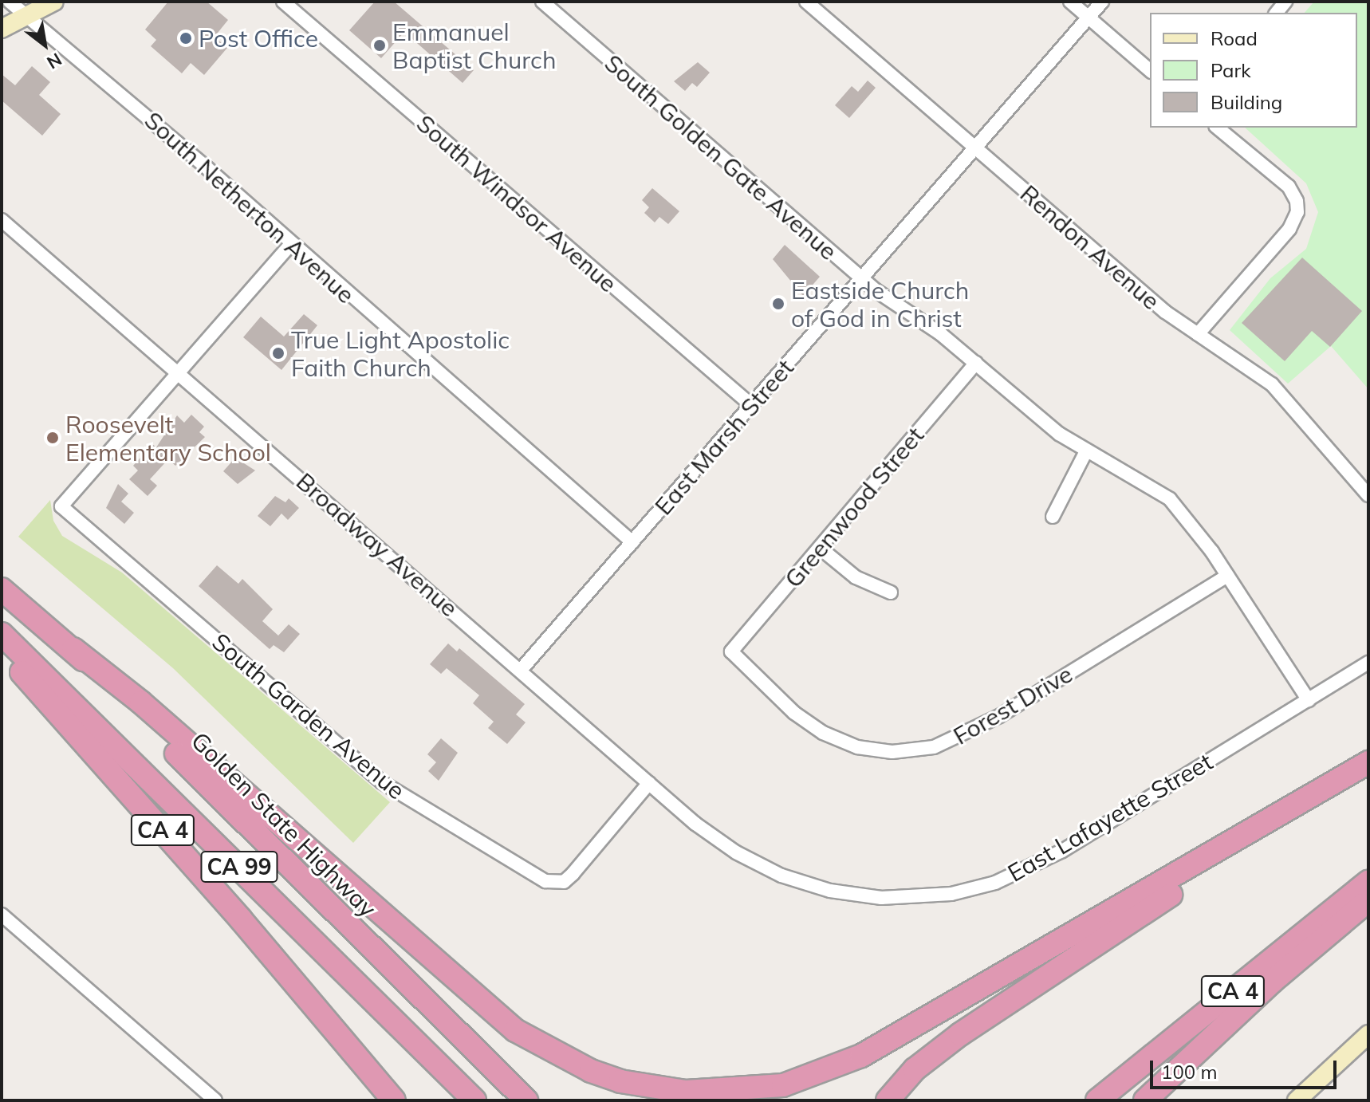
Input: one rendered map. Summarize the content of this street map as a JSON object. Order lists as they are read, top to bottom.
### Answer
{
  "streets": {
    "highway": ["Golden State Highway", "CA 4", "CA 99"],
    "street": [
      "South Golden Gate Avenue",
      "South Windsor Avenue",
      "South Netherton Avenue",
      "Rendon Avenue",
      "East Marsh Street",
      "Greenwood Street",
      "Broadway Avenue",
      "Forest Drive",
      "South Garden Avenue",
      "East Lafayette Street"
    ]
  },
  "crossings": [
    ["South Golden Gate Avenue", "East Marsh Street"],
    ["South Golden Gate Avenue", "Greenwood Street"],
    ["South Golden Gate Avenue", "Forest Drive"],
    ["South Golden Gate Avenue", "East Lafayette Street"],
    ["South Windsor Avenue", "East Marsh Street"],
    ["South Netherton Avenue", "East Marsh Street"],
    ["Rendon Avenue", "East Marsh Street"],
    ["East Marsh Street", "Broadway Avenue"],
    ["East Marsh Street", "East Lafayette Street"],
    ["Greenwood Street", "Forest Drive"],
    ["Broadway Avenue", "South Garden Avenue"],
    ["Broadway Avenue", "East Lafayette Street"],
    ["South Garden Avenue", "East Lafayette Street"]
  ],
  "places": [
    "Post Office",
    "Emmanuel Baptist Church",
    "Eastside Church of God in Christ",
    "True Light Apostolic Faith Church",
    "Roosevelt Elementary School"
  ],
  "legend": ["Road", "Park", "Building"],
  "scale_bar": "100 m",
  "north": "bottom right"
}
